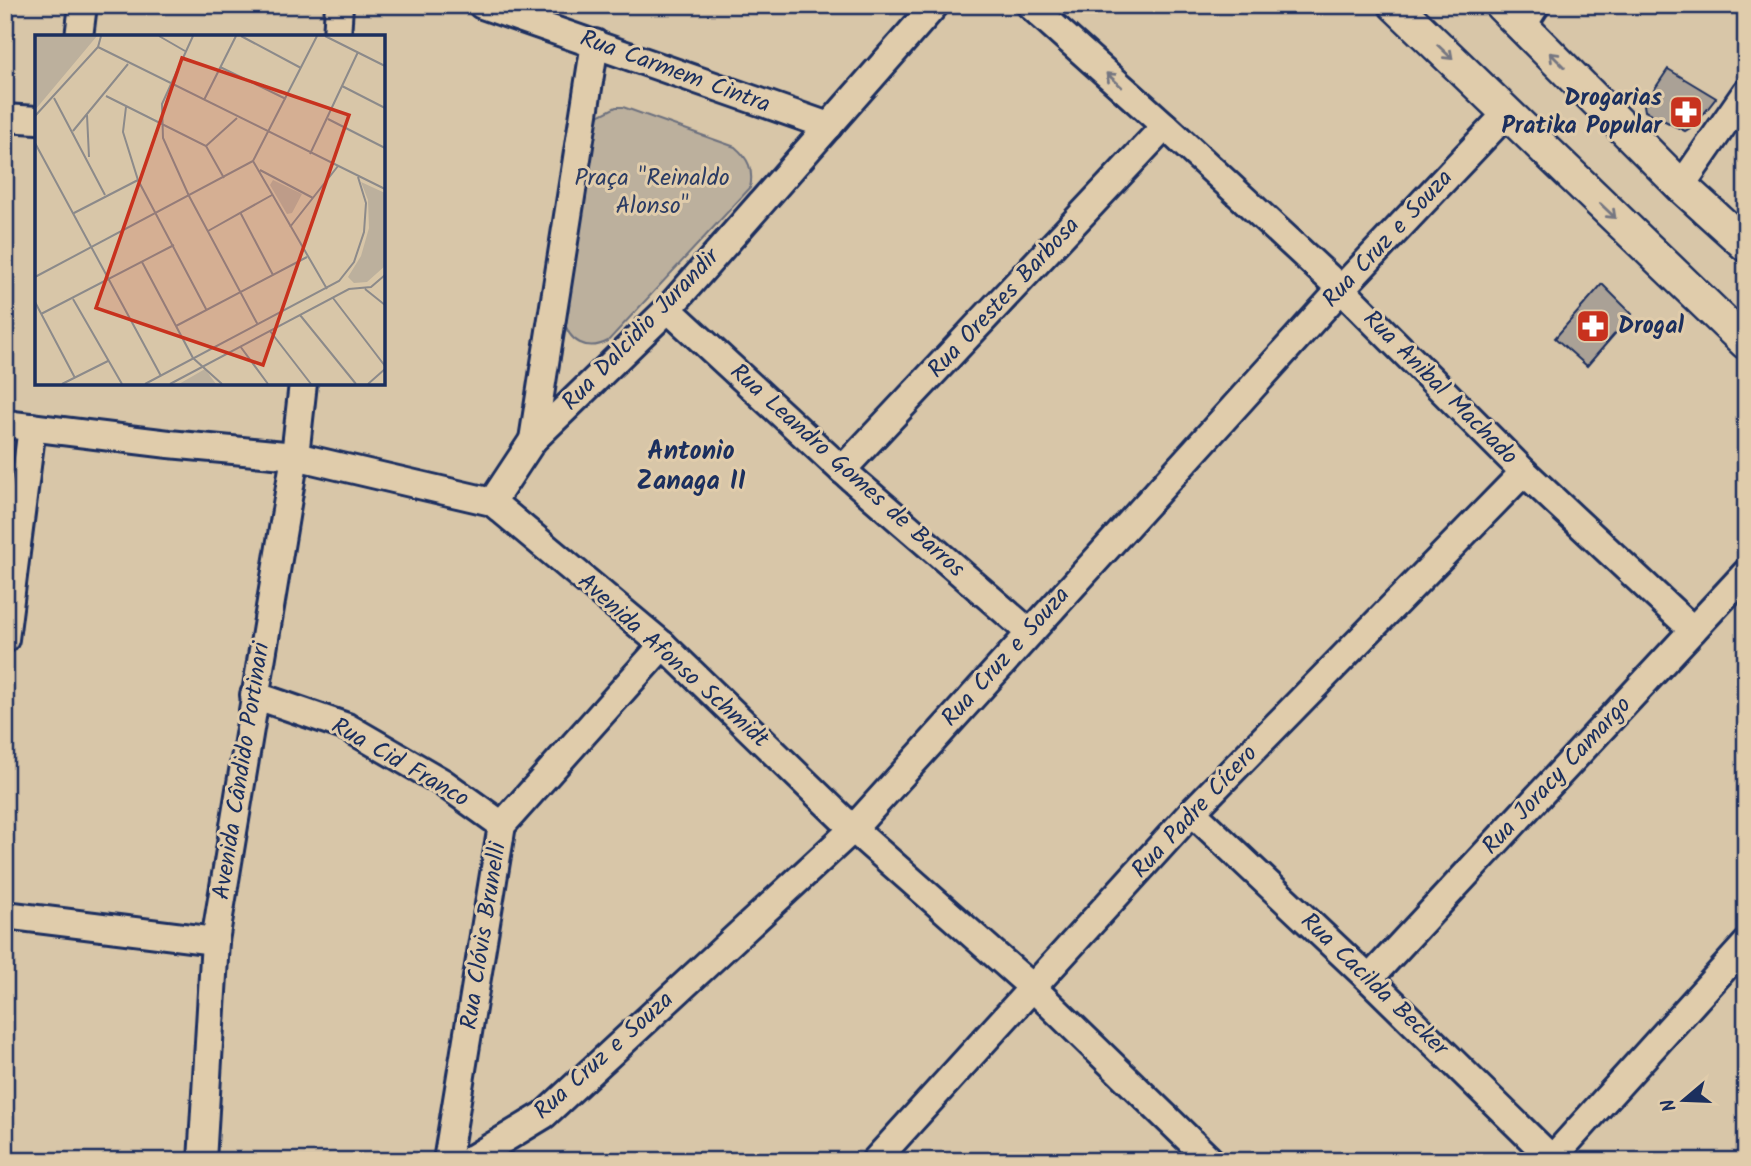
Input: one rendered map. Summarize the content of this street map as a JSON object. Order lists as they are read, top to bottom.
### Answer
{
  "streets": {
    "street": [
      "Rua Carmem Cintra",
      "Rua Cruz e Souza",
      "Rua Orestes Barbosa",
      "Rua Dalcidio Jurandir",
      "Rua Anibal Machado",
      "Rua Leandro Gomes de Barros",
      "Avenida Afonso Schmidt",
      "Rua Cid Franco",
      "Avenida Cândido Portinari",
      "Rua Joracy Camargo",
      "Rua Padre Cícero",
      "Rua Clóvis Brunelli",
      "Rua Cacilda Becker"
    ]
  },
  "crossings": [
    ["Rua Carmem Cintra", "Rua Dalcidio Jurandir"],
    ["Rua Cruz e Souza", "Rua Anibal Machado"],
    ["Rua Cruz e Souza", "Rua Leandro Gomes de Barros"],
    ["Rua Cruz e Souza", "Avenida Afonso Schmidt"],
    ["Rua Orestes Barbosa", "Rua Anibal Machado"],
    ["Rua Orestes Barbosa", "Rua Leandro Gomes de Barros"],
    ["Rua Dalcidio Jurandir", "Rua Leandro Gomes de Barros"],
    ["Rua Dalcidio Jurandir", "Avenida Afonso Schmidt"],
    ["Rua Anibal Machado", "Rua Joracy Camargo"],
    ["Rua Anibal Machado", "Rua Padre Cícero"],
    ["Avenida Afonso Schmidt", "Avenida Cândido Portinari"],
    ["Avenida Afonso Schmidt", "Rua Padre Cícero"],
    ["Avenida Afonso Schmidt", "Rua Clóvis Brunelli"],
    ["Rua Cid Franco", "Avenida Cândido Portinari"],
    ["Rua Cid Franco", "Rua Clóvis Brunelli"],
    ["Rua Joracy Camargo", "Rua Cacilda Becker"],
    ["Rua Padre Cícero", "Rua Cacilda Becker"]
  ],
  "districts": ["Antonio Zanaga II"],
  "parks": ["Praça \"Reinaldo Alonso\""],
  "places": {
    "pharmacy": ["Drogarias Pratika Popular", "Drogal"]
  },
  "north": "left"
}
